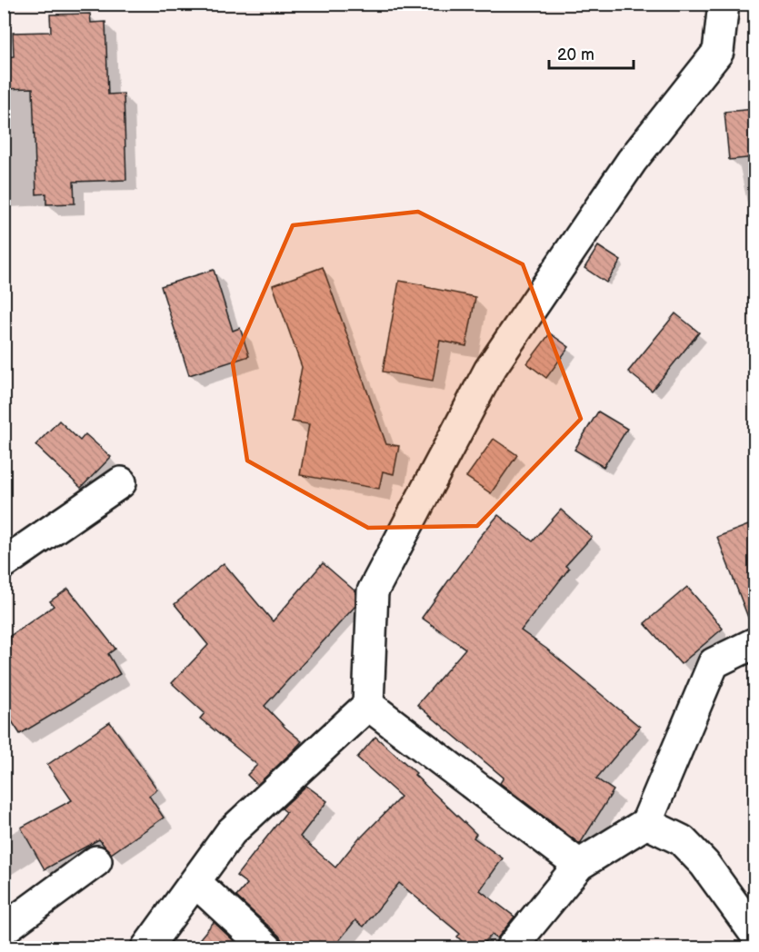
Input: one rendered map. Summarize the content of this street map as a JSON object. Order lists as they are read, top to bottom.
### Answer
{
  "scale_bar": "20 m"
}
